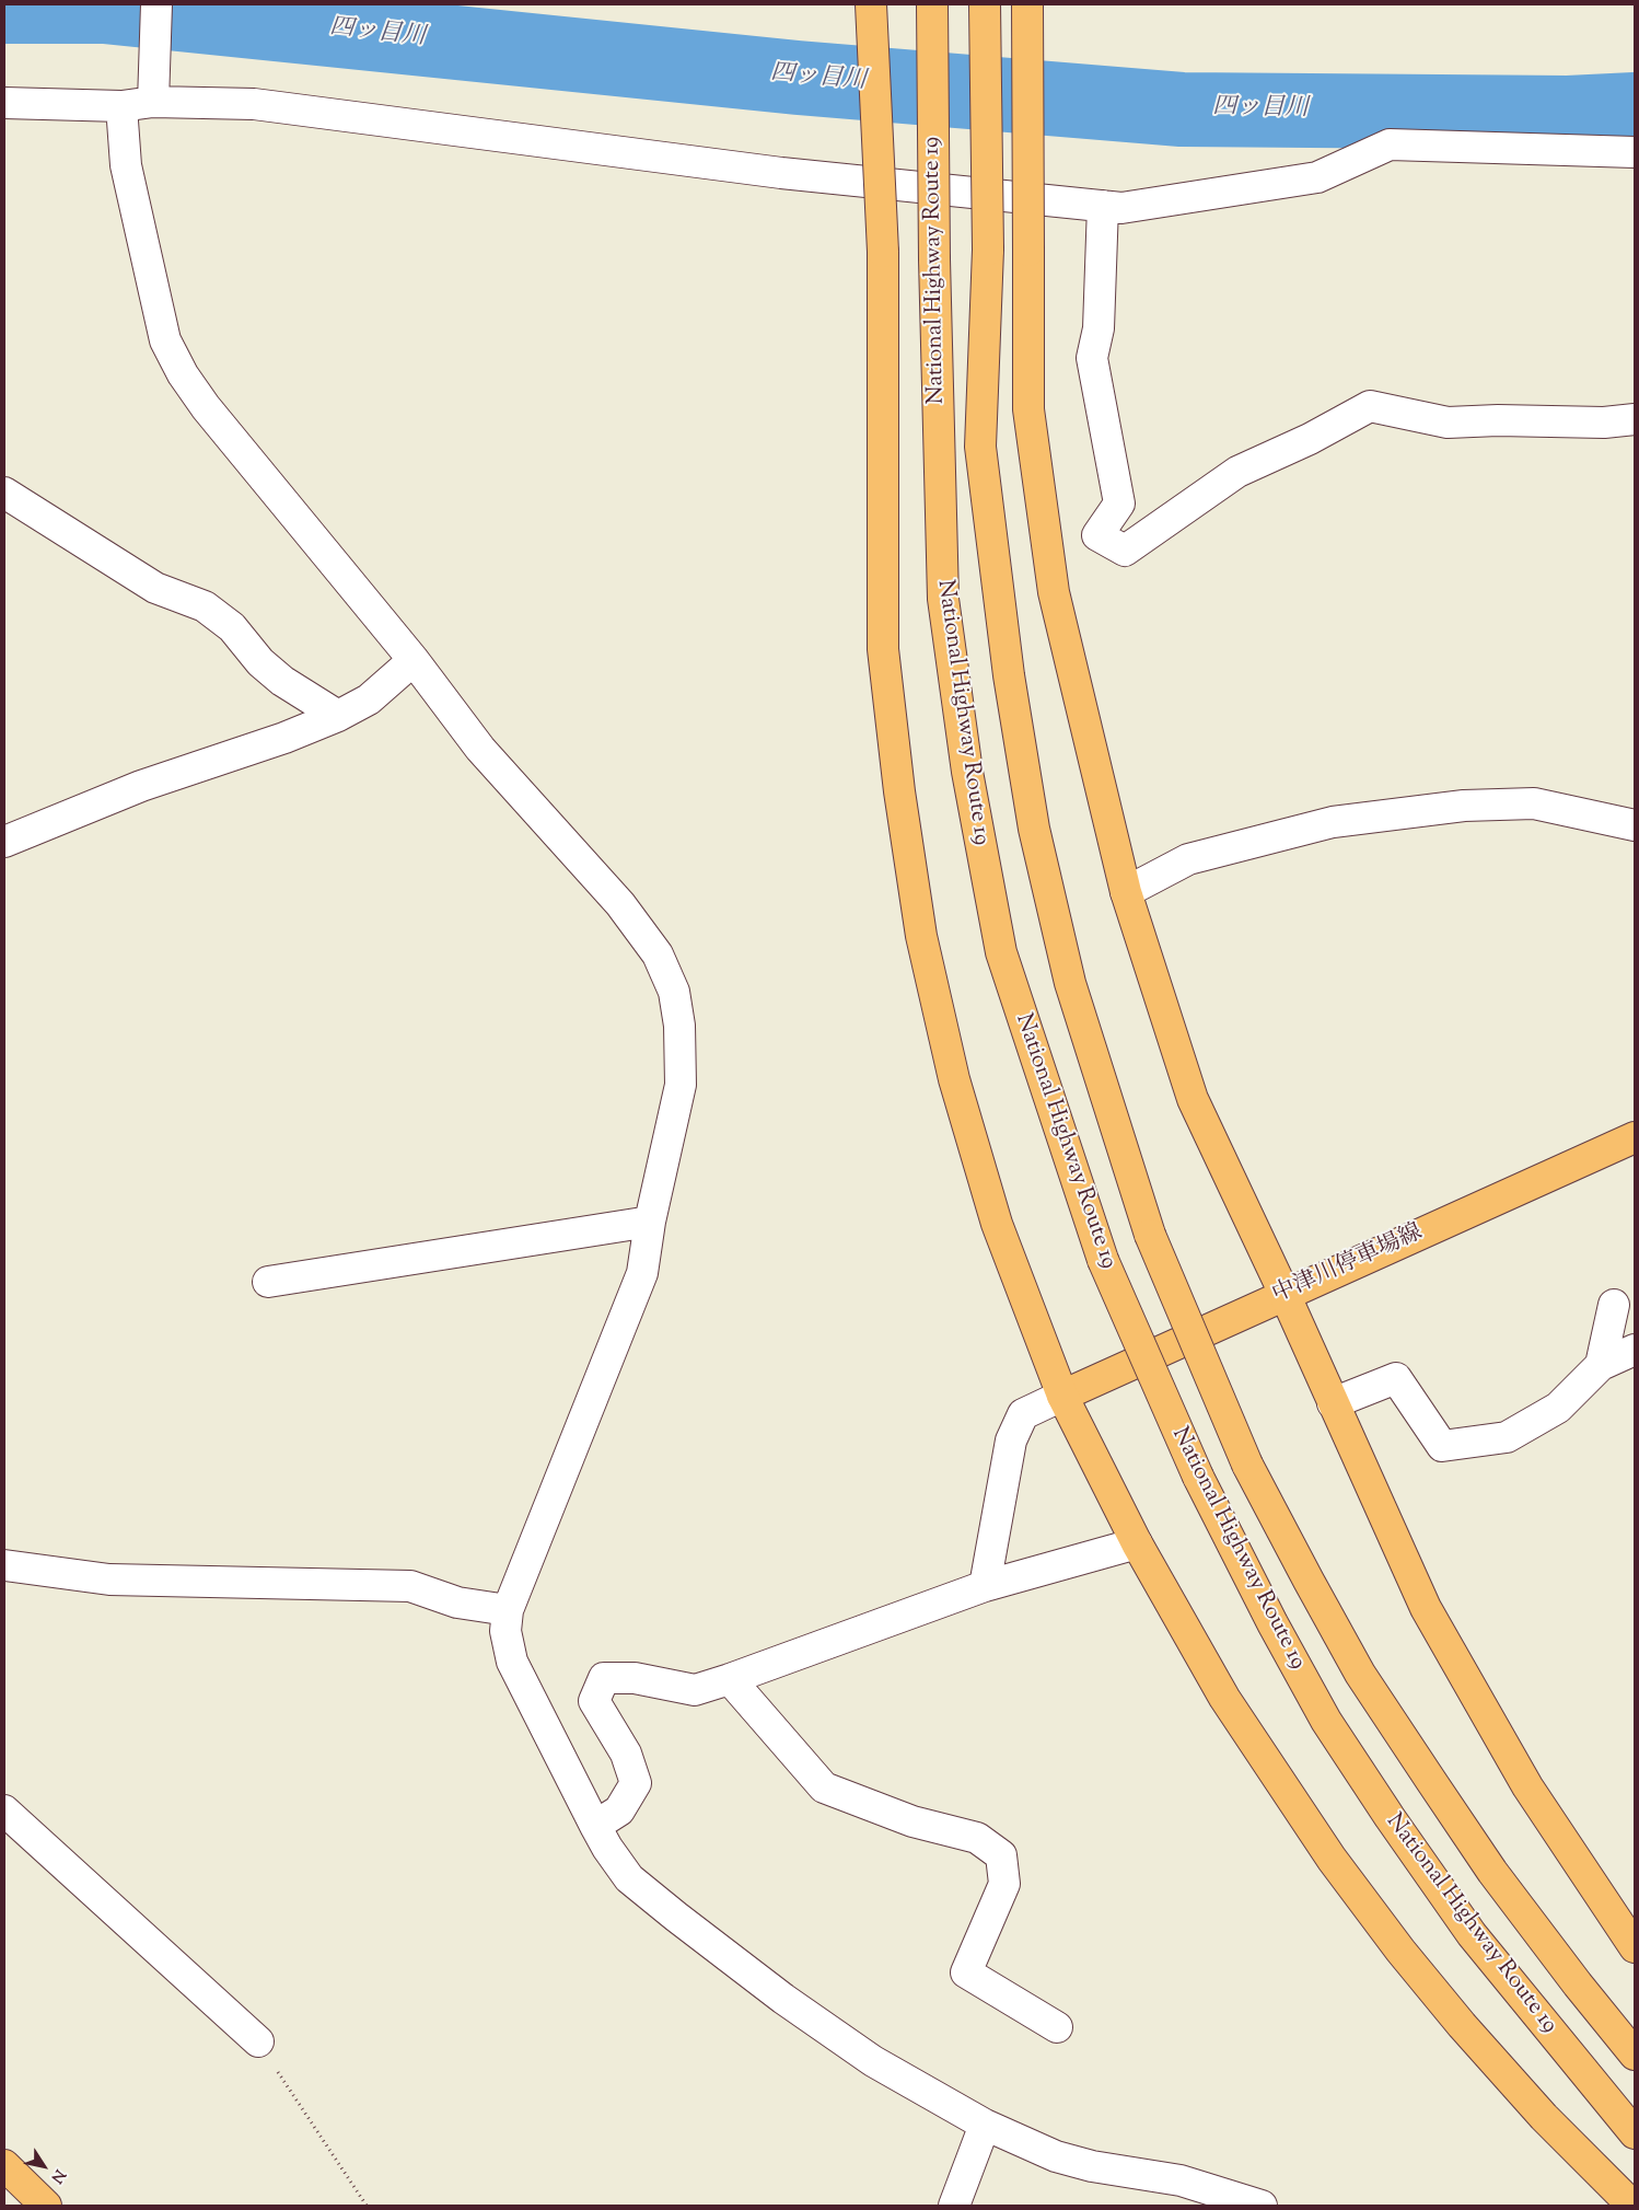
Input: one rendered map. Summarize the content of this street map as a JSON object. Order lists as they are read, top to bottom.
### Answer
{
  "streets": {
    "main road": ["National Highway Route 19", "中津川停車場線"]
  },
  "water": ["四ッ目川"],
  "north": "bottom right"
}
